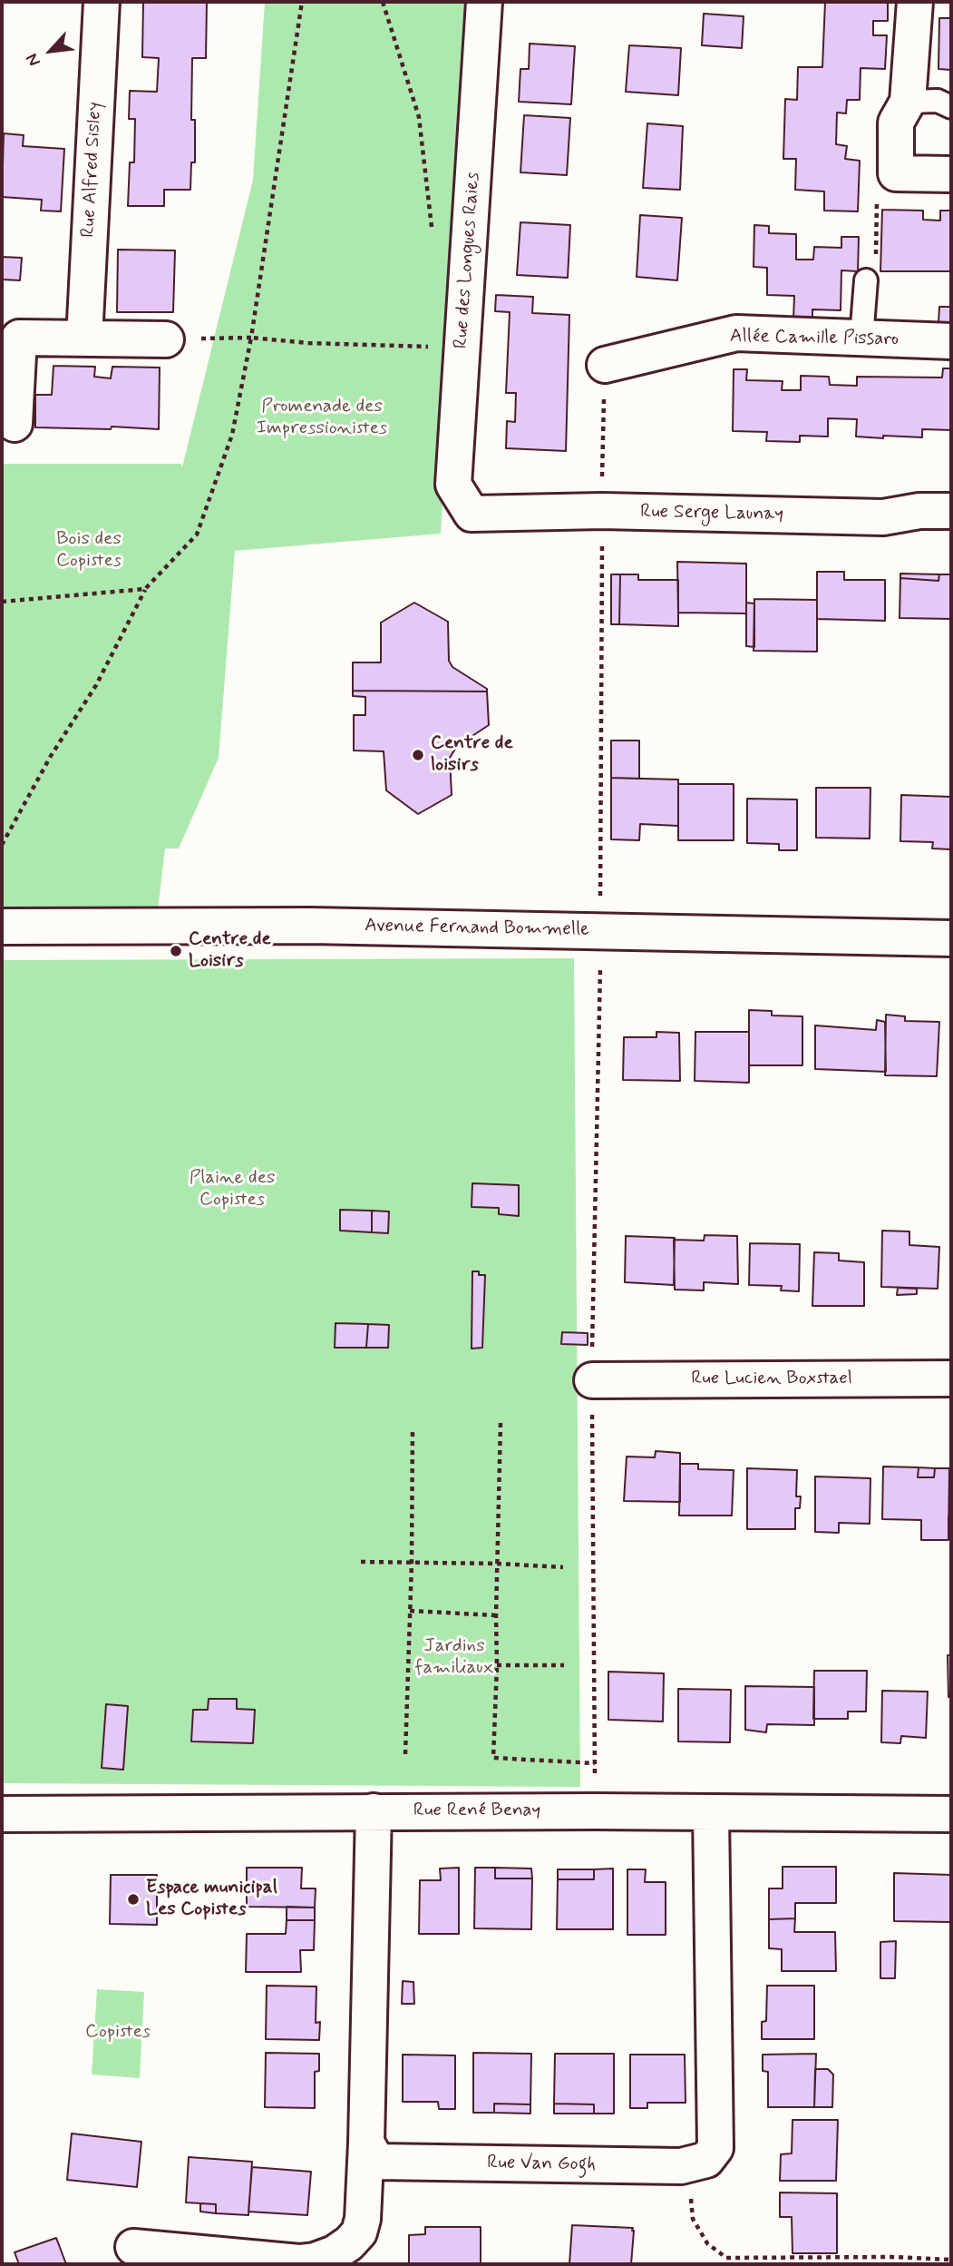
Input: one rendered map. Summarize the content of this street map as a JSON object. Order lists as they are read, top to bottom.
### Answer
{
  "streets": {
    "street": [
      "Rue Alfred Sisley",
      "Rue des Longues Raies",
      "Allée Camille Pissaro",
      "Rue Serge Launay",
      "Avenue Fernand Bommelle",
      "Rue Lucien Boxstael",
      "Rue René Benay",
      "Rue Van Gogh"
    ]
  },
  "crossings": [
    ["Rue des Longues Raies", "Rue Serge Launay"],
    ["Rue René Benay", "Rue Van Gogh"]
  ],
  "parks": [
    "Promenade des Impressionistes",
    "Bois des Copistes",
    "Plaine des Copistes",
    "Jardins familiaux",
    "Copistes"
  ],
  "places": ["Centre de loisirs", "Centre de Loisirs", "Espace municipal Les Copistes"],
  "north": "bottom left"
}
